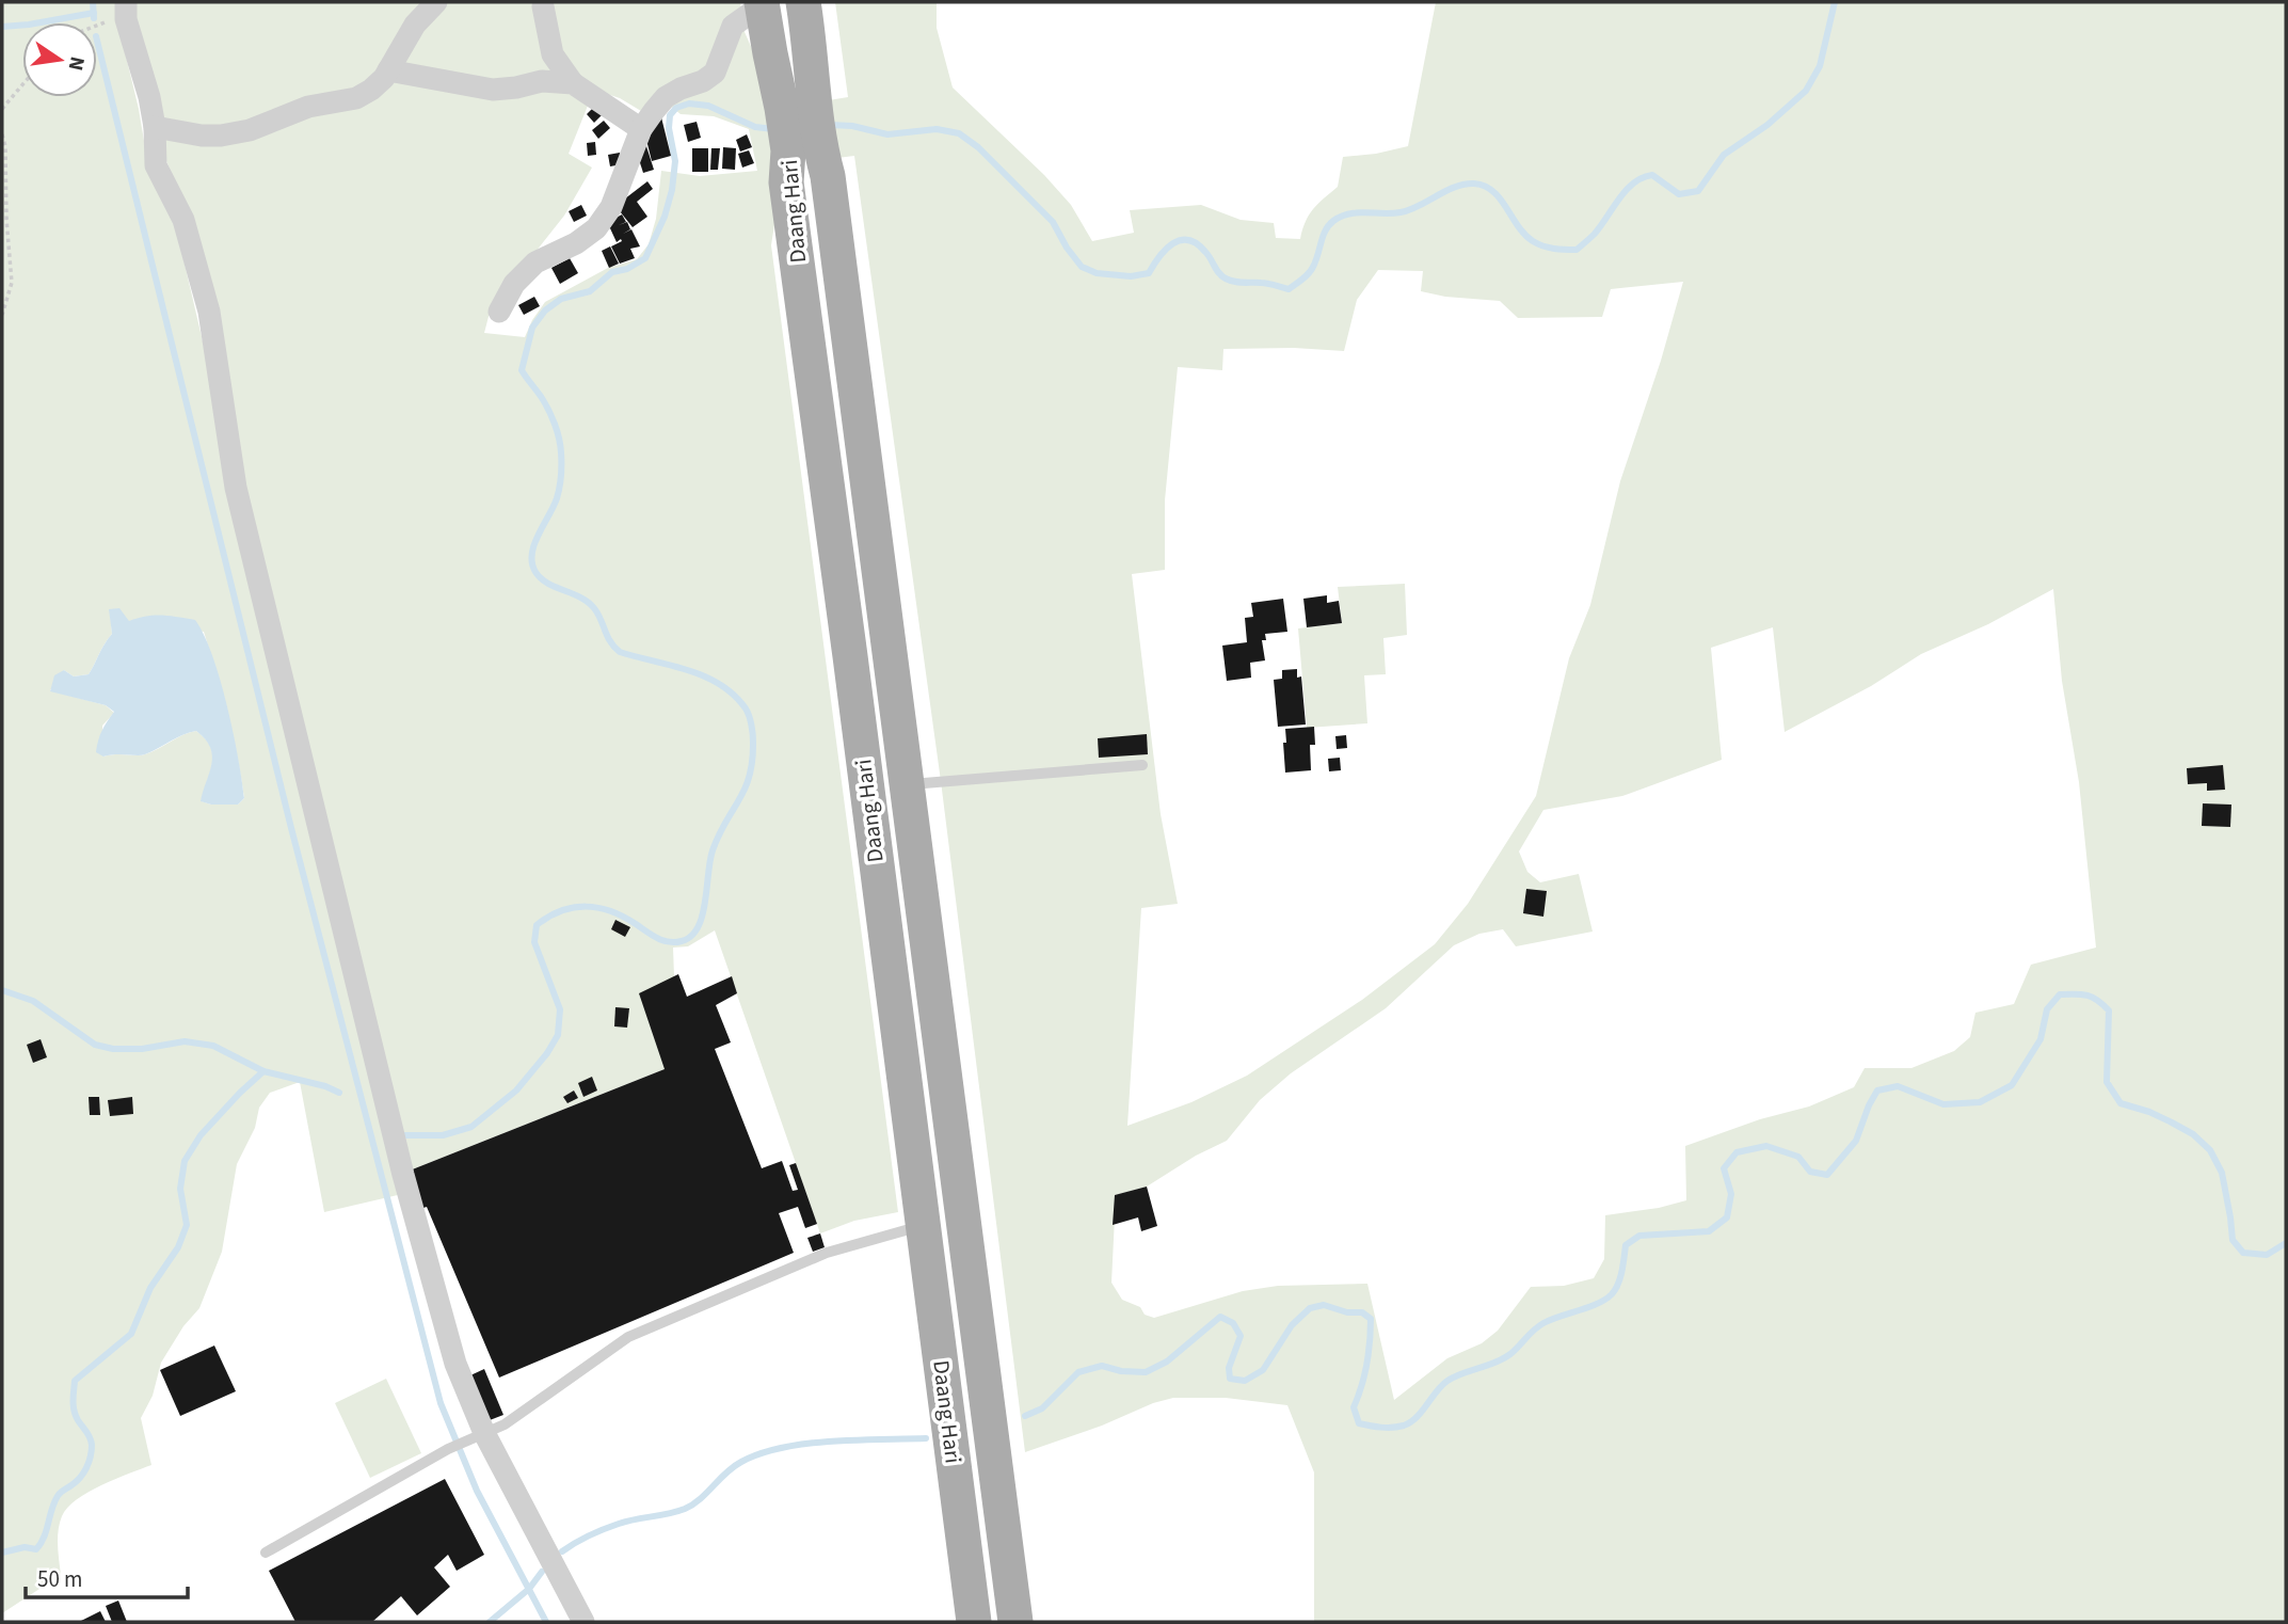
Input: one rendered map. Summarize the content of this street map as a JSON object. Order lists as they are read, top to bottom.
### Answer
{
  "streets": {
    "main road": ["Daang Hari"]
  },
  "scale_bar": "50 m",
  "north": "right"
}
